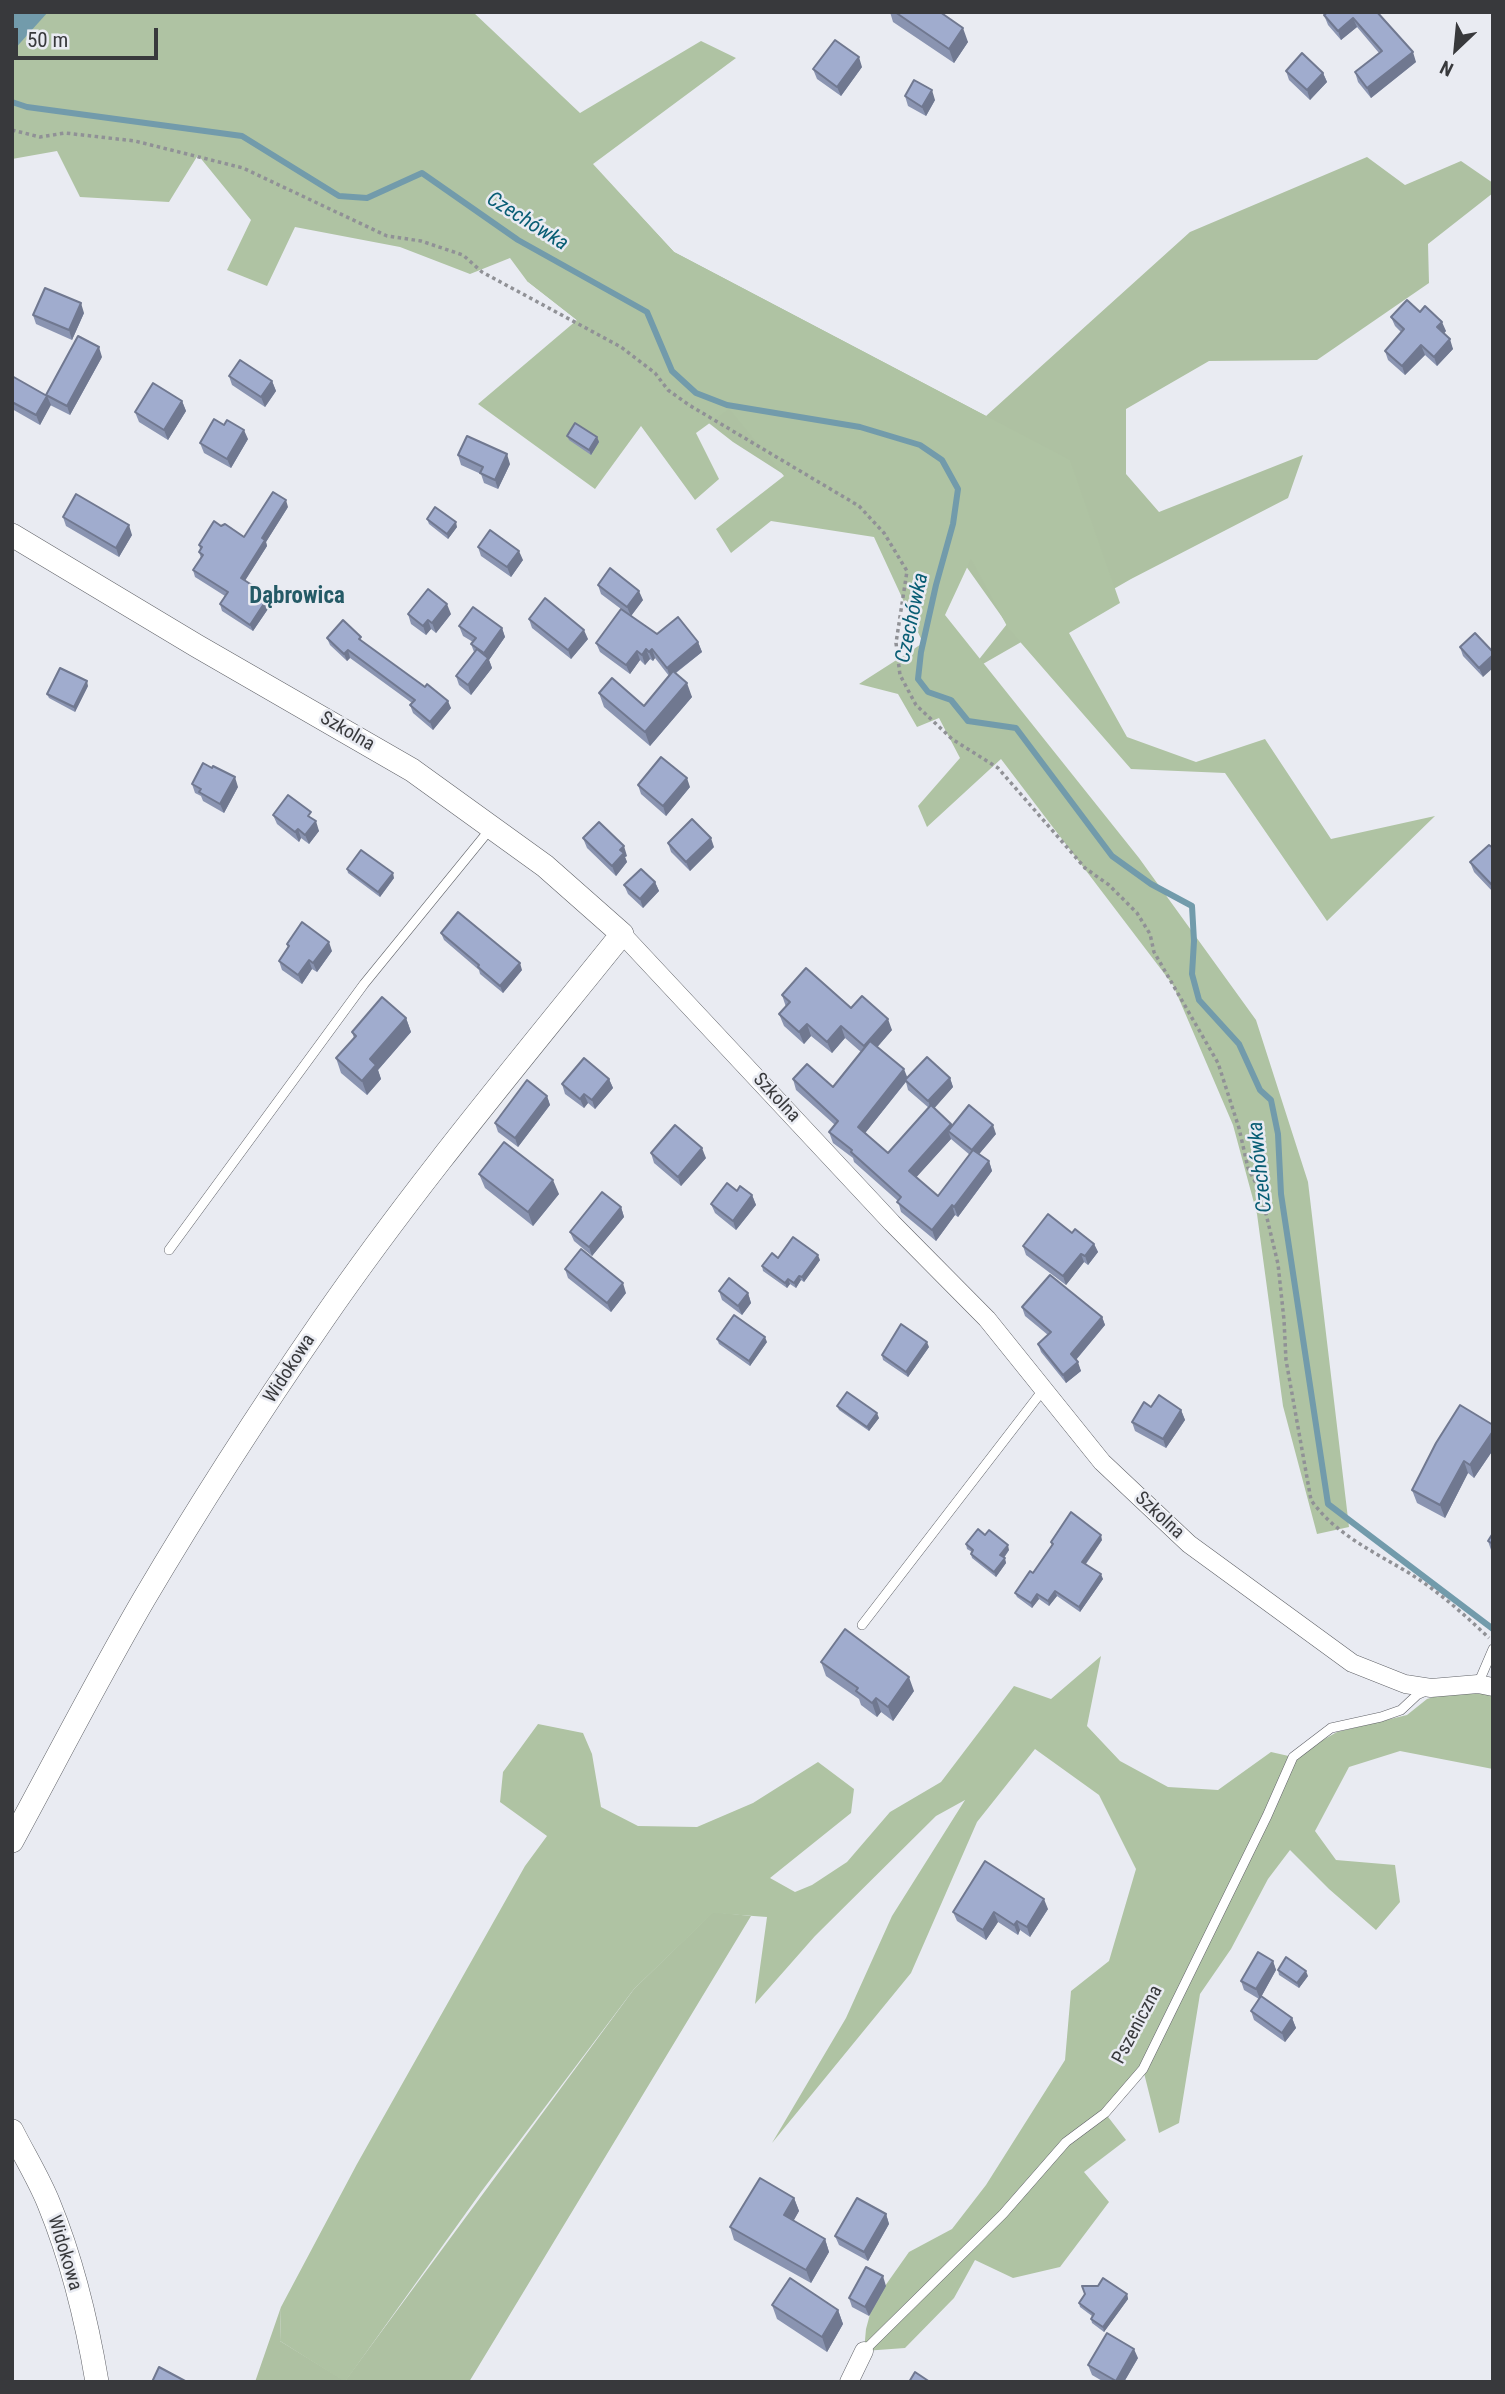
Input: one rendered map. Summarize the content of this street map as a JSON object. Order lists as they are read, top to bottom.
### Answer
{
  "streets": {
    "street": ["Szkolna", "Widokowa", "Pszeniczna"]
  },
  "crossings": [
    ["Szkolna", "Widokowa"],
    ["Szkolna", "Pszeniczna"]
  ],
  "districts": ["Dąbrowica"],
  "water": ["Czechówka"],
  "scale_bar": "50 m",
  "north": "bottom left"
}
